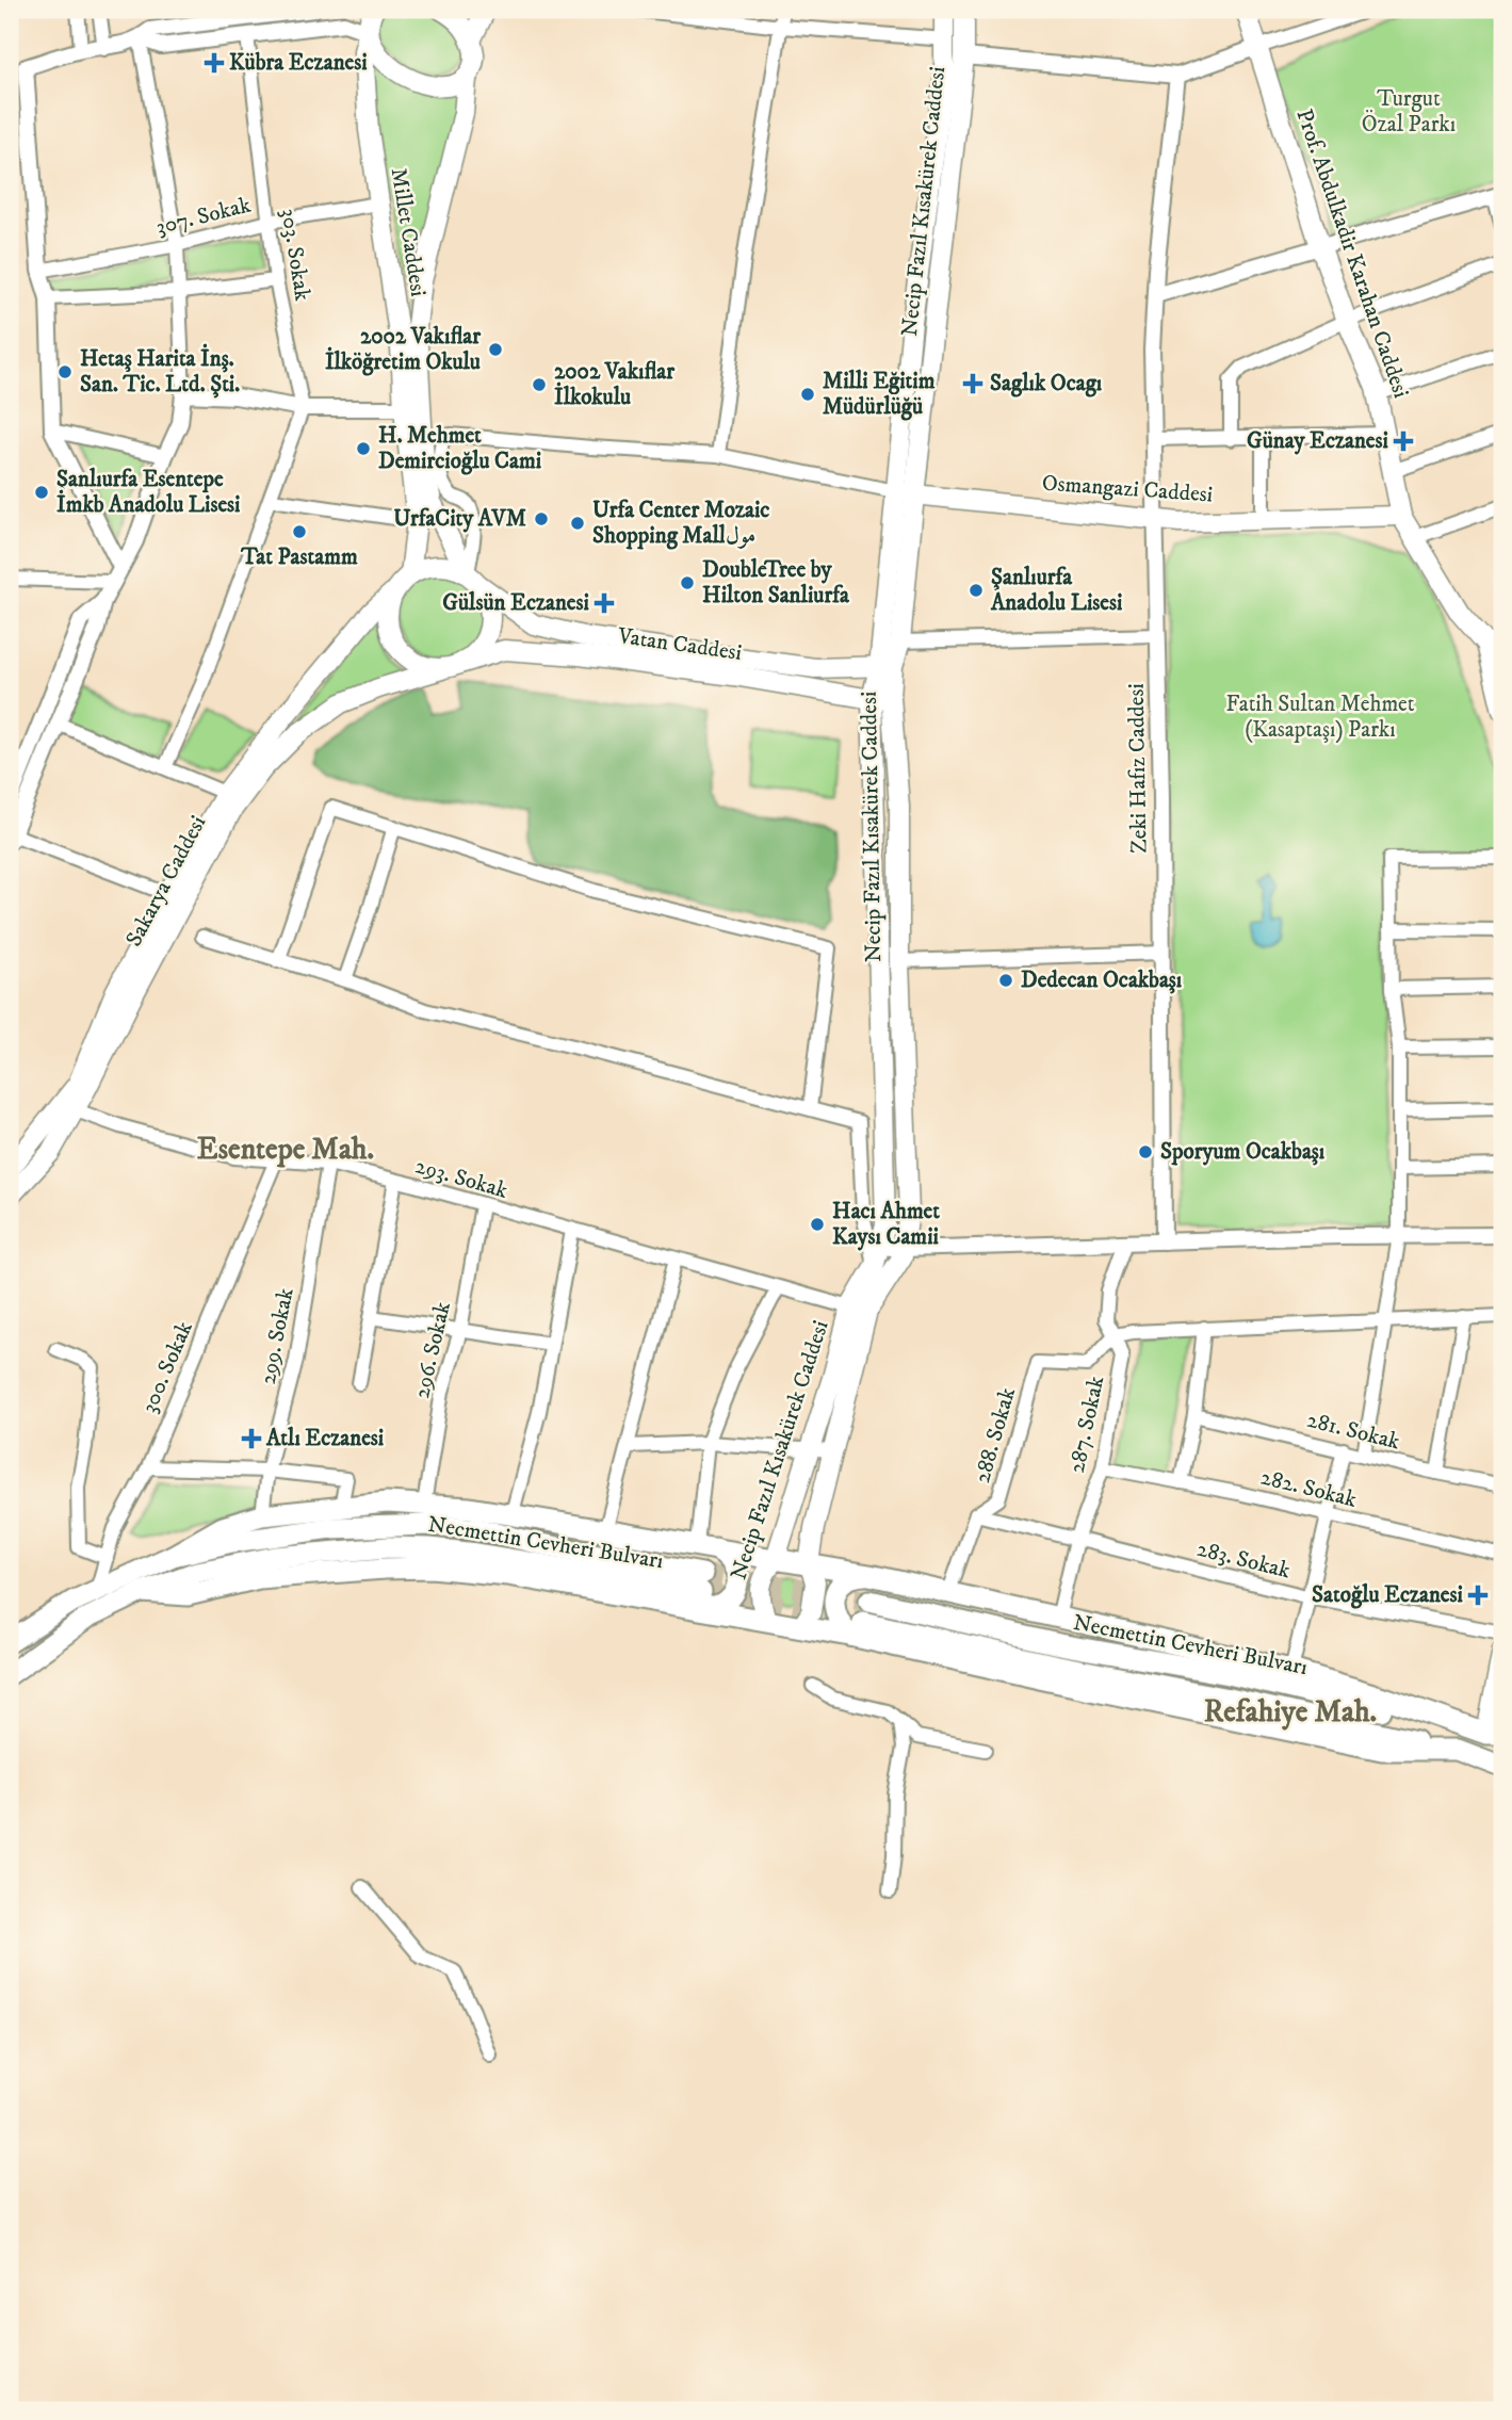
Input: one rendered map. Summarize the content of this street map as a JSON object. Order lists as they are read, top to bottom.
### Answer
{
  "streets": {
    "main road": [
      "Necip Fazıl Kısakürek Caddesi",
      "Millet Caddesi",
      "Prof. Abdulkadir Karahan Caddesi",
      "Osmangazi Caddesi",
      "Vatan Caddesi",
      "Sakarya Caddesi",
      "Necmettin Cevheri Bulvarı"
    ],
    "street": [
      "307. Sokak",
      "303. Sokak",
      "Zeki Hafız Caddesi",
      "293. Sokak",
      "299. Sokak",
      "296. Sokak",
      "300. Sokak",
      "287. Sokak",
      "281. Sokak",
      "288. Sokak",
      "282. Sokak",
      "283. Sokak"
    ]
  },
  "crossings": [
    ["Necip Fazıl Kısakürek Caddesi", "Osmangazi Caddesi"],
    ["Necip Fazıl Kısakürek Caddesi", "Vatan Caddesi"],
    ["Necip Fazıl Kısakürek Caddesi", "293. Sokak"],
    ["Necip Fazıl Kısakürek Caddesi", "Necmettin Cevheri Bulvarı"],
    ["307. Sokak", "Millet Caddesi"],
    ["307. Sokak", "303. Sokak"],
    ["Millet Caddesi", "Vatan Caddesi"],
    ["Millet Caddesi", "Sakarya Caddesi"],
    ["Prof. Abdulkadir Karahan Caddesi", "Osmangazi Caddesi"],
    ["Osmangazi Caddesi", "Zeki Hafız Caddesi"],
    ["Vatan Caddesi", "Sakarya Caddesi"],
    ["Sakarya Caddesi", "293. Sokak"],
    ["293. Sokak", "299. Sokak"],
    ["293. Sokak", "296. Sokak"],
    ["293. Sokak", "300. Sokak"],
    ["300. Sokak", "Necmettin Cevheri Bulvarı"],
    ["287. Sokak", "288. Sokak"],
    ["287. Sokak", "282. Sokak"],
    ["287. Sokak", "283. Sokak"],
    ["288. Sokak", "283. Sokak"]
  ],
  "districts": ["Esentepe Mah.", "Refahiye Mah."],
  "parks": ["Turgut Özal Parkı", "Fatih Sultan Mehmet (Kasaptaşı) Parkı"],
  "places": {
    "health": [
      "Kübra Eczanesi",
      "Saglık Ocagı",
      "Günay Eczanesi",
      "Gülsün Eczanesi",
      "Atlı Eczanesi",
      "Satoğlu Eczanesi"
    ],
    "other": [
      "2002 Vakıflar İlköğretim Okulu",
      "Hetaş Harita İnş. San. Tic. Ltd. Şti.",
      "2002 Vakıflar İlkokulu",
      "Milli Eğitim Müdürlüğü",
      "H. Mehmet Demircioğlu Cami",
      "Şanlıurfa Esentepe İmkb Anadolu Lisesi",
      "UrfaCity AVM",
      "Urfa Center Mozaic Shopping Mallمول",
      "Tat Pastamm",
      "DoubleTree by Hilton Sanliurfa",
      "Şanlıurfa Anadolu Lisesi",
      "Dedecan Ocakbaşı",
      "Sporyum Ocakbaşı",
      "Hacı Ahmet Kaysı Camii"
    ]
  }
}
